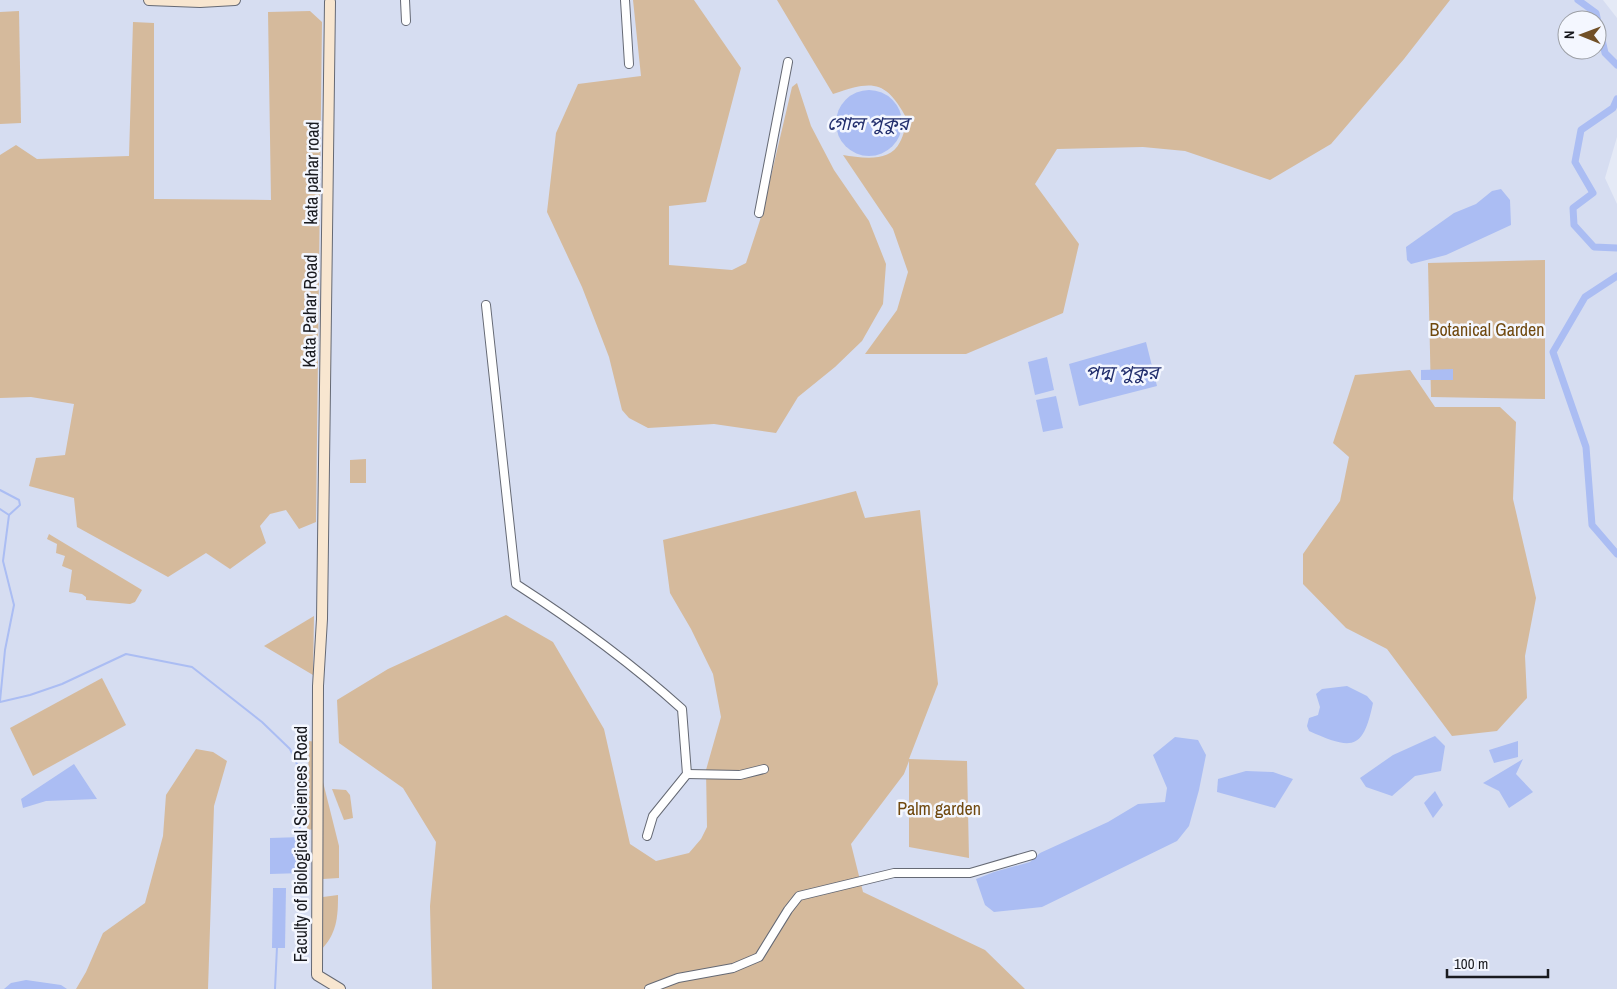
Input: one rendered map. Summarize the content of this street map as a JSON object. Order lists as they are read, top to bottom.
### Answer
{
  "streets": {
    "street": ["kata pahar road", "Kata Pahar Road", "Faculty of Biological Sciences Road"]
  },
  "crossings": [
    ["kata pahar road", "Kata Pahar Road"],
    ["Kata Pahar Road", "Faculty of Biological Sciences Road"]
  ],
  "water": ["গোল পুকুর", "পদ্ম পুকুর"],
  "parks": ["Botanical Garden", "Palm garden"],
  "scale_bar": "100 m",
  "north": "left"
}
